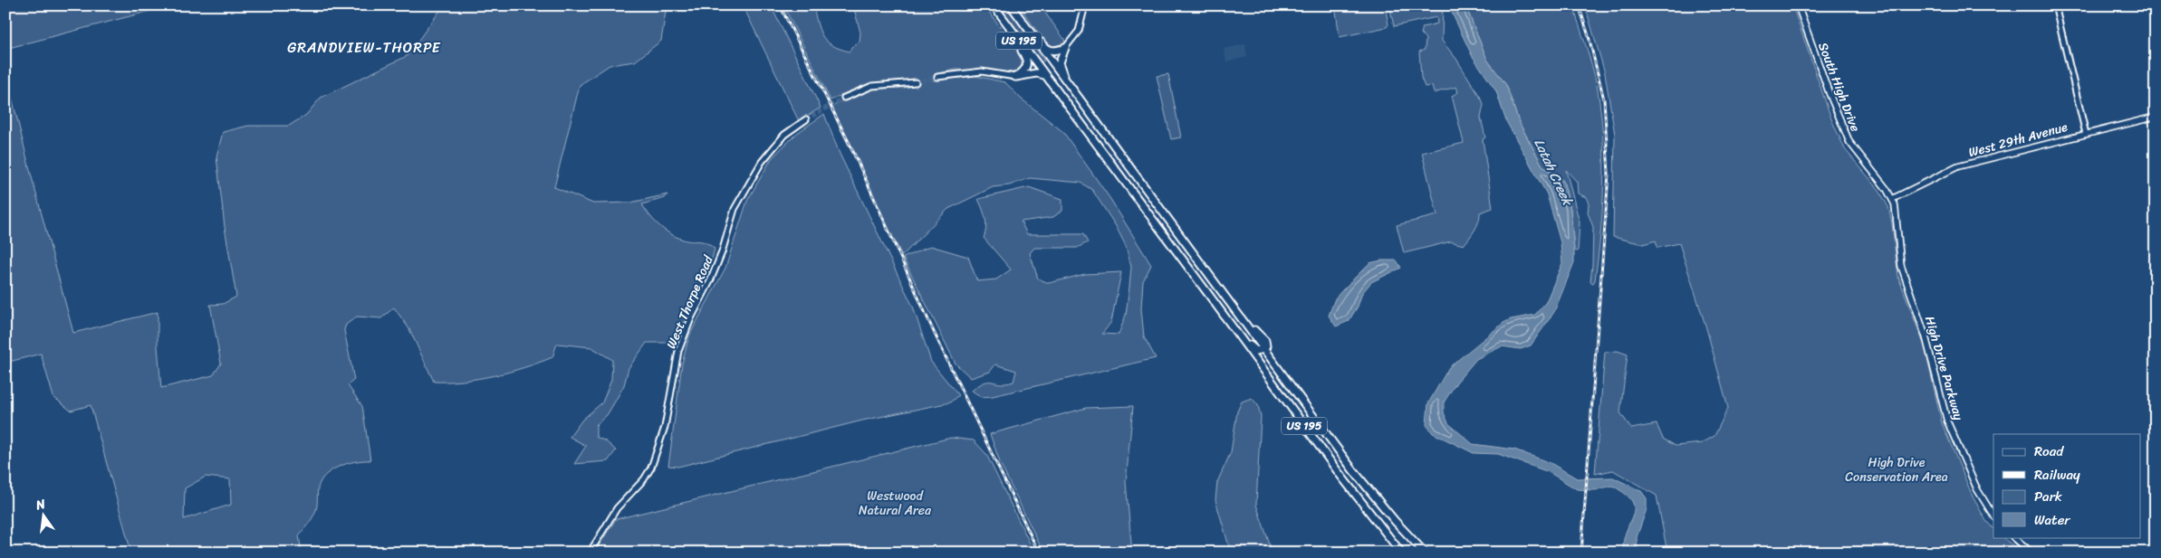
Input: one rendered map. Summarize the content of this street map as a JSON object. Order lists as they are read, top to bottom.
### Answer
{
  "streets": {
    "highway": ["US 195"],
    "main road": ["South High Drive", "West 29th Avenue", "High Drive Parkway"],
    "street": ["West Thorpe Road"]
  },
  "crossings": [
    ["South High Drive", "West 29th Avenue"],
    ["South High Drive", "High Drive Parkway"]
  ],
  "districts": ["GRANDVIEW-THORPE"],
  "water": ["Latah Creek"],
  "parks": ["High Drive Conservation Area", "Westwood Natural Area"],
  "legend": [
    "Road",
    "Railway",
    "Park",
    "Water"
  ],
  "north": "top"
}
